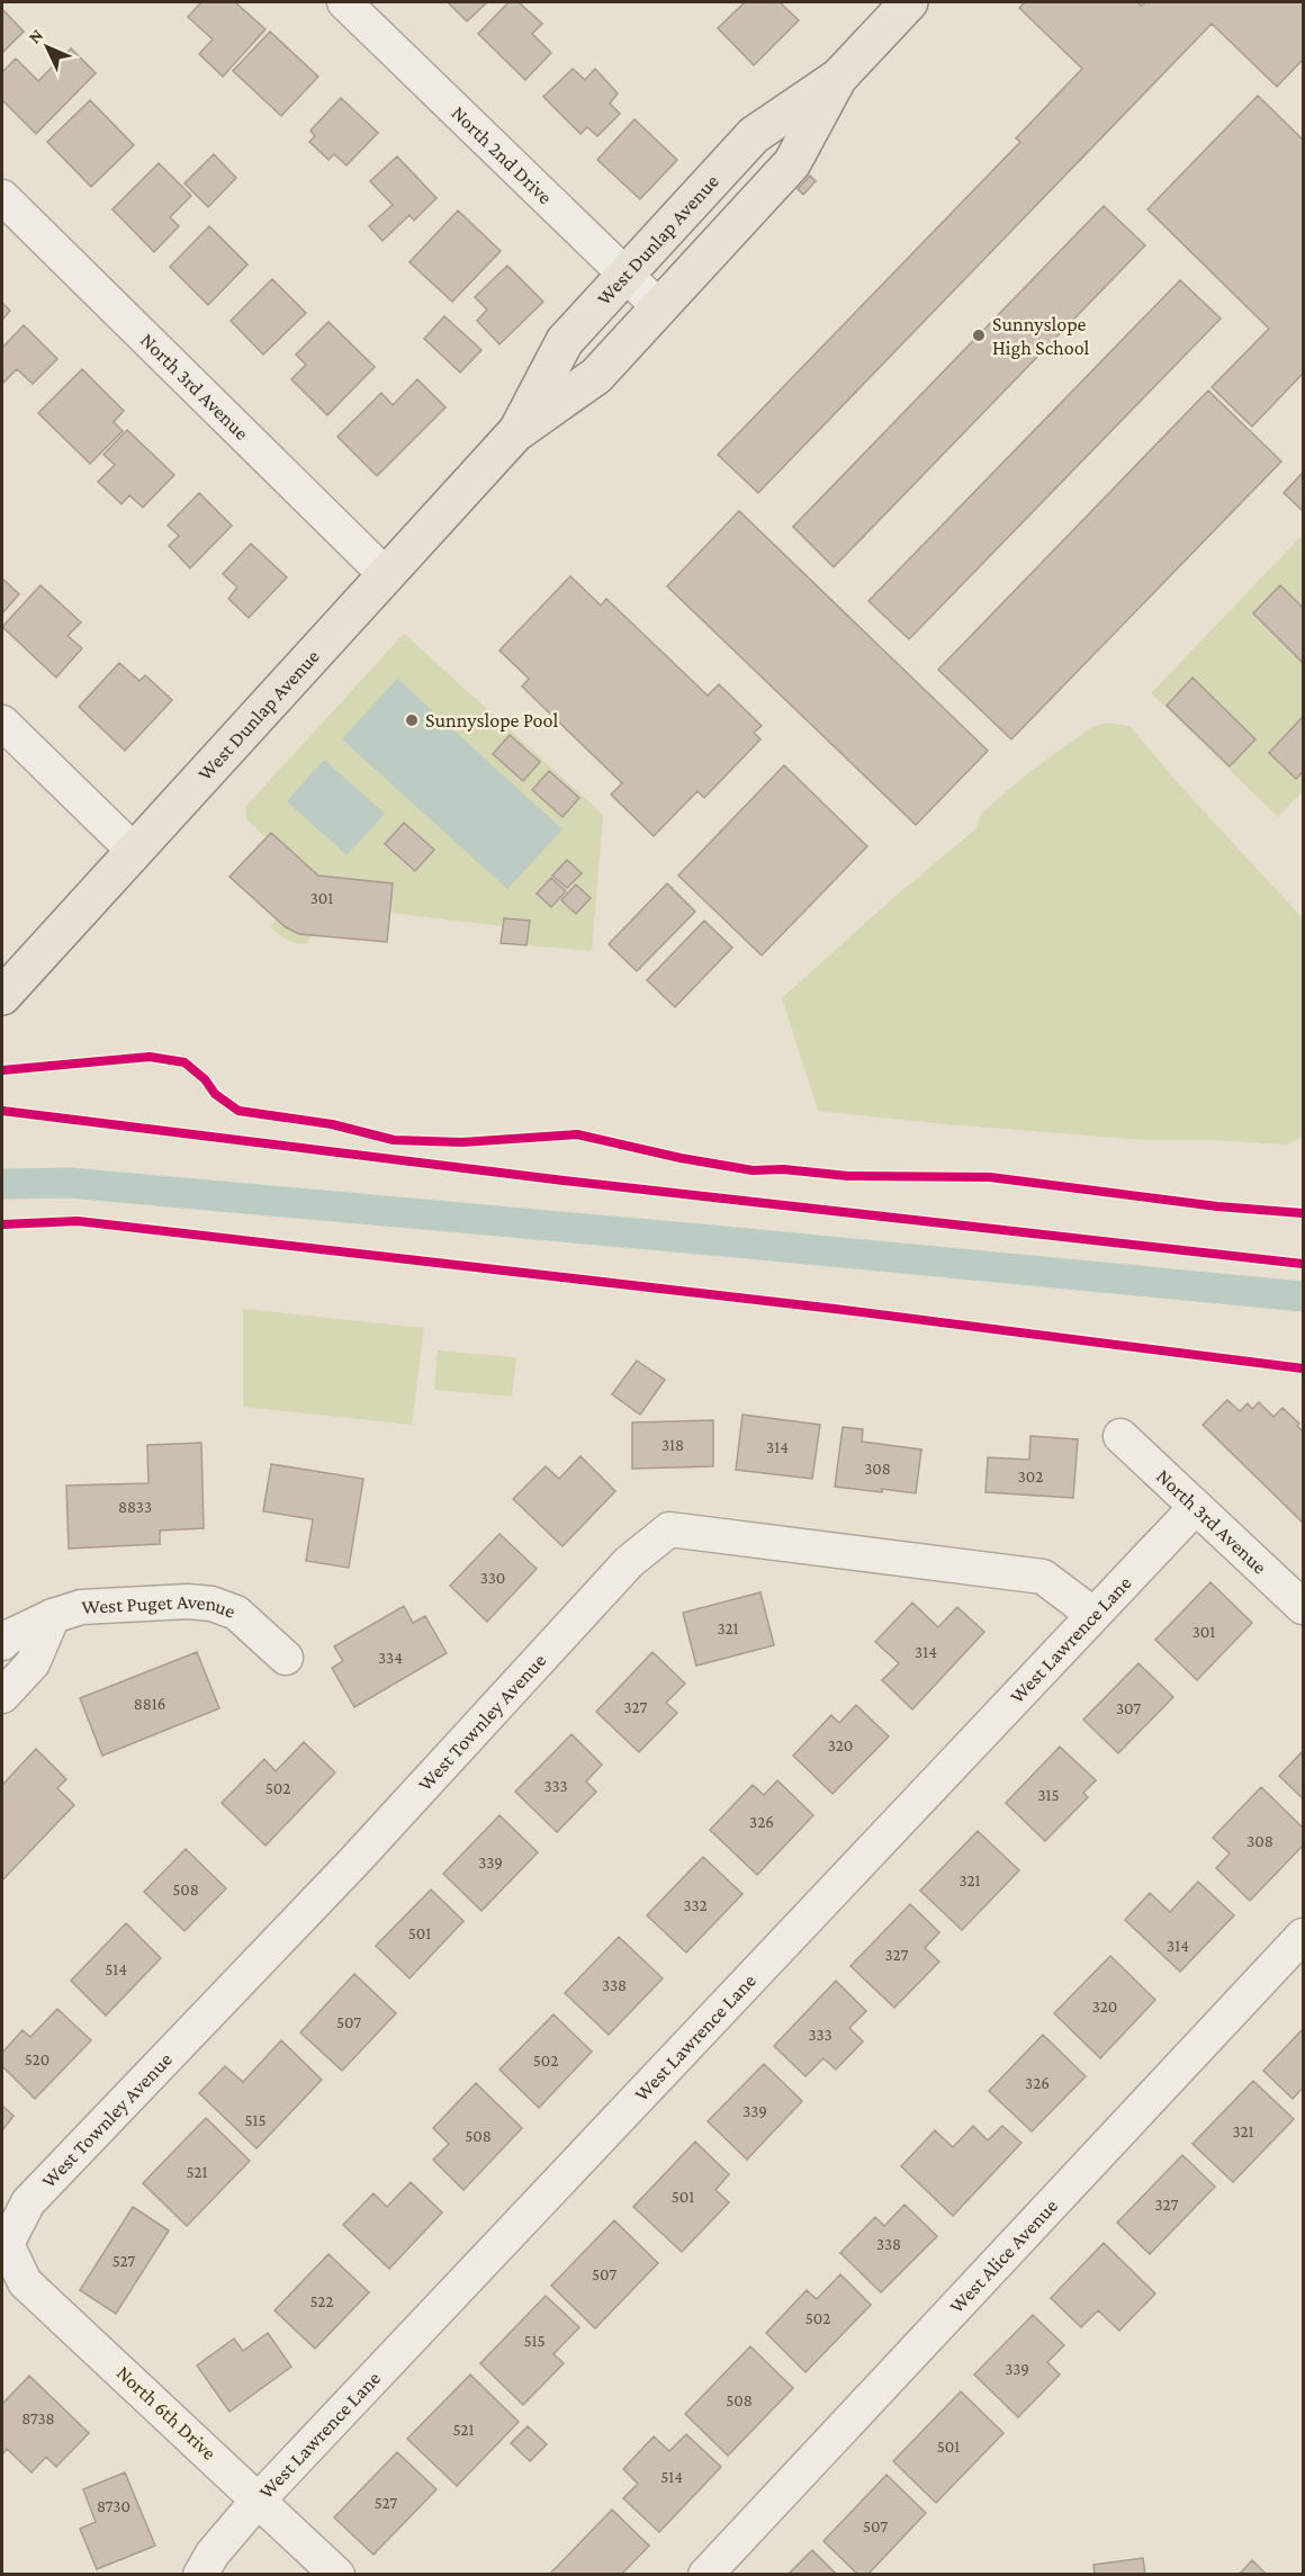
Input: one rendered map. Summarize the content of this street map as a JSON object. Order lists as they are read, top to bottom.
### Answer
{
  "streets": {
    "main road": ["West Dunlap Avenue"],
    "street": [
      "North 2nd Drive",
      "North 3rd Avenue",
      "West Puget Avenue",
      "West Lawrence Lane",
      "West Townley Avenue",
      "West Alice Avenue",
      "North 6th Drive"
    ]
  },
  "crossings": [
    ["North 2nd Drive", "West Dunlap Avenue"],
    ["West Dunlap Avenue", "North 3rd Avenue"],
    ["North 3rd Avenue", "West Lawrence Lane"],
    ["West Lawrence Lane", "West Townley Avenue"],
    ["West Lawrence Lane", "North 6th Drive"],
    ["West Townley Avenue", "North 6th Drive"]
  ],
  "places": ["Sunnyslope High School", "Sunnyslope Pool"],
  "house_numbers": [
    "301",
    "318",
    "314",
    "308",
    "302",
    "8833",
    "330",
    "321",
    "301",
    "314",
    "334",
    "8816",
    "327",
    "307",
    "320",
    "333",
    "502",
    "315",
    "326",
    "308",
    "339",
    "321",
    "508",
    "332",
    "501",
    "314",
    "327",
    "514",
    "338",
    "320",
    "507",
    "333",
    "520",
    "502",
    "326",
    "339",
    "515",
    "321",
    "508",
    "521",
    "501",
    "327",
    "338",
    "527",
    "507",
    "522",
    "502",
    "515",
    "339",
    "508",
    "8738",
    "521",
    "501",
    "514",
    "527",
    "8730",
    "507"
  ],
  "north": "top left"
}
